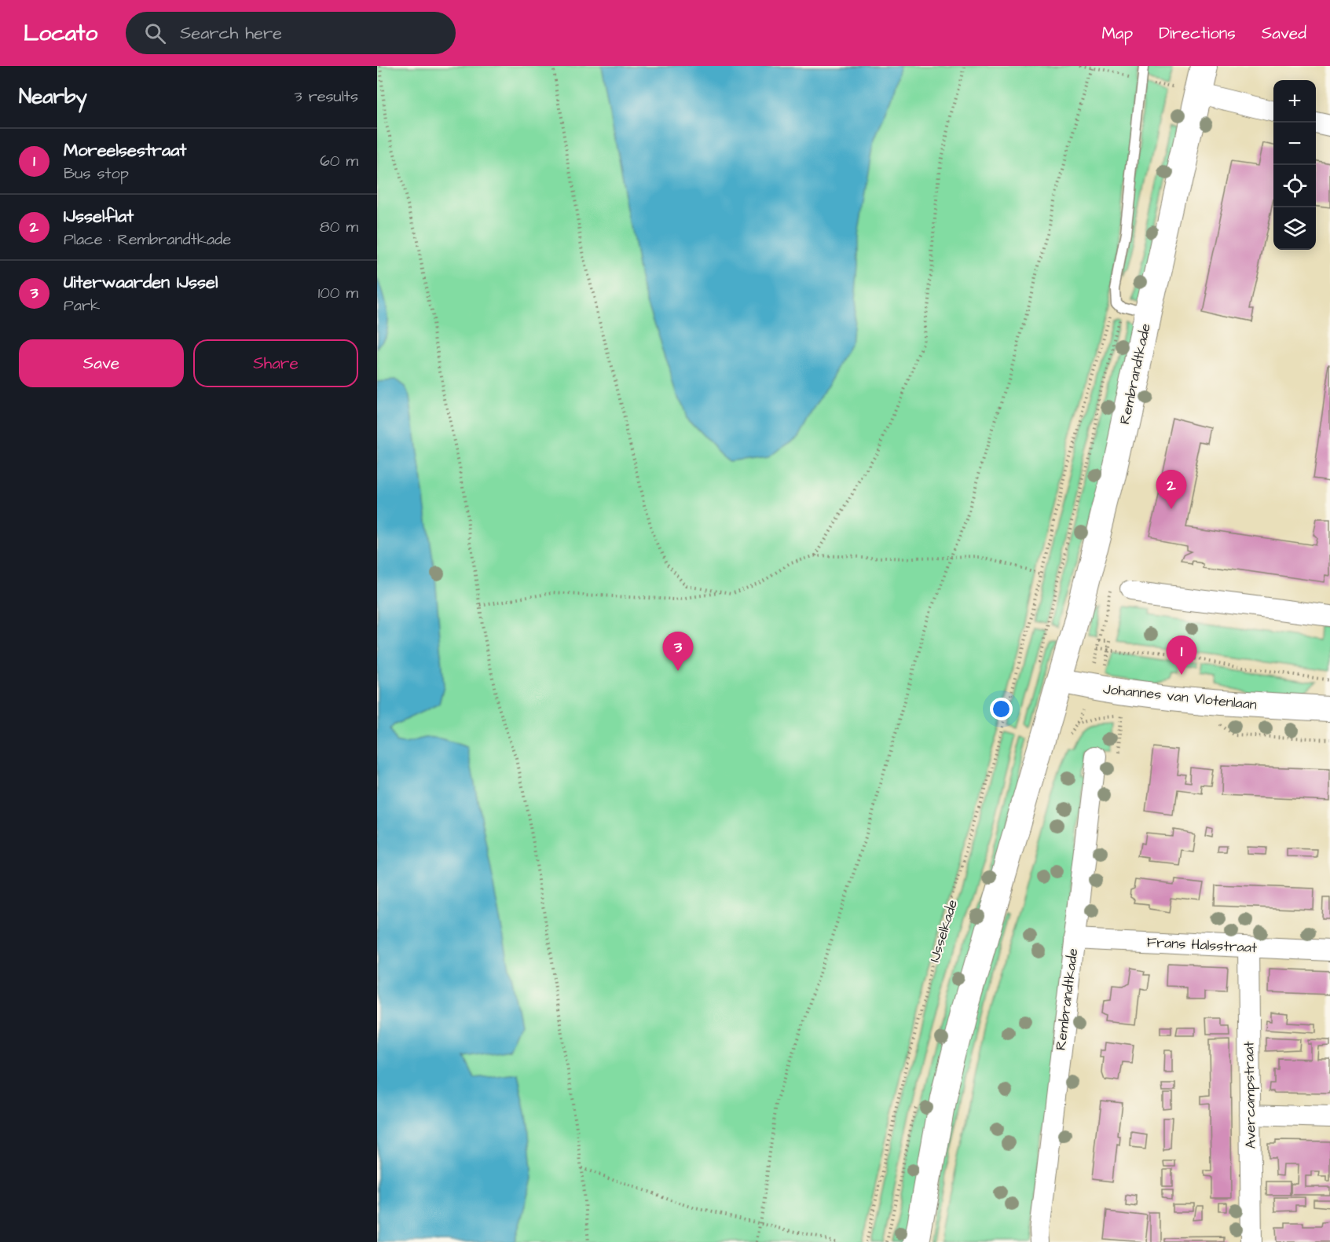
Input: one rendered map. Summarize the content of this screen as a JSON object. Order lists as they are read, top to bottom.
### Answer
{
  "streets": {
    "street": [
      "Rembrandtkade",
      "Johannes van Vlotenlaan",
      "Frans Halsstraat",
      "Avercampstraat"
    ],
    "path": ["IJsselkade"]
  },
  "crossings": [
    ["Rembrandtkade", "Johannes van Vlotenlaan"],
    ["Rembrandtkade", "Frans Halsstraat"],
    ["Frans Halsstraat", "Avercampstraat"]
  ],
  "page": {
    "header": "Locato",
    "search": "Search here",
    "nav": ["Map", "Directions", "Saved"],
    "heading": ["Nearby", "3 results"],
    "map_buttons": ["+", "−"],
    "list": [
      {
        "mark": "1",
        "name": "Moreelsestraat",
        "note": "Bus stop",
        "value": "60 m"
      },
      {
        "mark": "2",
        "name": "IJsselflat",
        "note": "Place · Rembrandtkade",
        "value": "80 m"
      },
      {
        "mark": "3",
        "name": "Uiterwaarden IJssel",
        "note": "Park",
        "value": "100 m"
      }
    ],
    "buttons": ["Save", "Share"],
    "pins": ["2", "3", "1"]
  }
}
